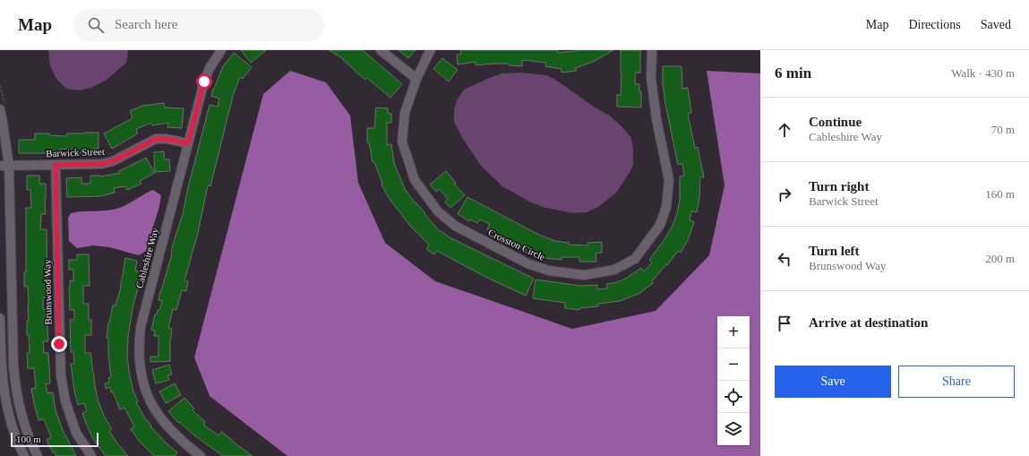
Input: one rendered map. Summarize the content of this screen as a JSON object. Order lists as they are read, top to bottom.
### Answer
{
  "streets": {
    "street": [
      "Barwick Street",
      "Crosston Circle",
      "Cableshire Way",
      "Brunswood Way"
    ]
  },
  "crossings": [
    ["Barwick Street", "Cableshire Way"],
    ["Barwick Street", "Brunswood Way"]
  ],
  "scale_bar": "100 m",
  "page": {
    "header": "Map",
    "search": "Search here",
    "nav": ["Map", "Directions", "Saved"],
    "heading": ["6 min", "Walk · 430 m"],
    "list": [
      ["Continue", "Cableshire Way", "70 m"],
      ["Turn right", "Barwick Street", "160 m"],
      ["Turn left", "Brunswood Way", "200 m"],
      "Arrive at destination"
    ],
    "map_buttons": ["+", "−"],
    "buttons": ["Save", "Share"],
    "scale": "100 m"
  }
}
